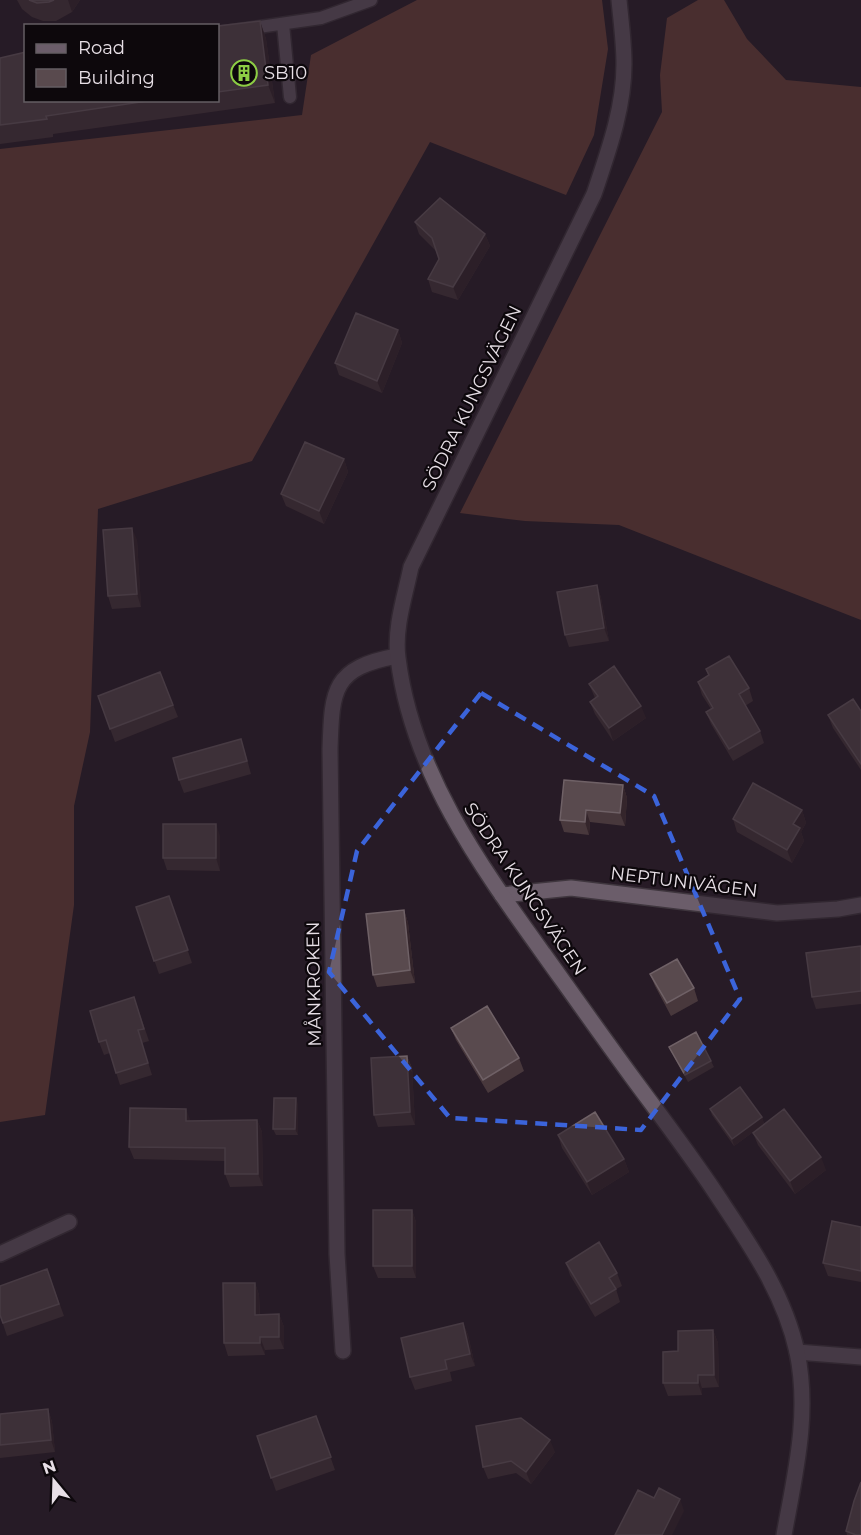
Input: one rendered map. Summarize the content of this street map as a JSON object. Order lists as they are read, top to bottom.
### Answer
{
  "streets": {
    "street": ["SÖDRA KUNGSVÄGEN", "NEPTUNIVÄGEN", "MÅNKROKEN"]
  },
  "crossings": [
    ["SÖDRA KUNGSVÄGEN", "NEPTUNIVÄGEN"],
    ["SÖDRA KUNGSVÄGEN", "MÅNKROKEN"]
  ],
  "places": {
    "building": ["SB10"]
  },
  "legend": ["Road", "Building"],
  "north": "top"
}
